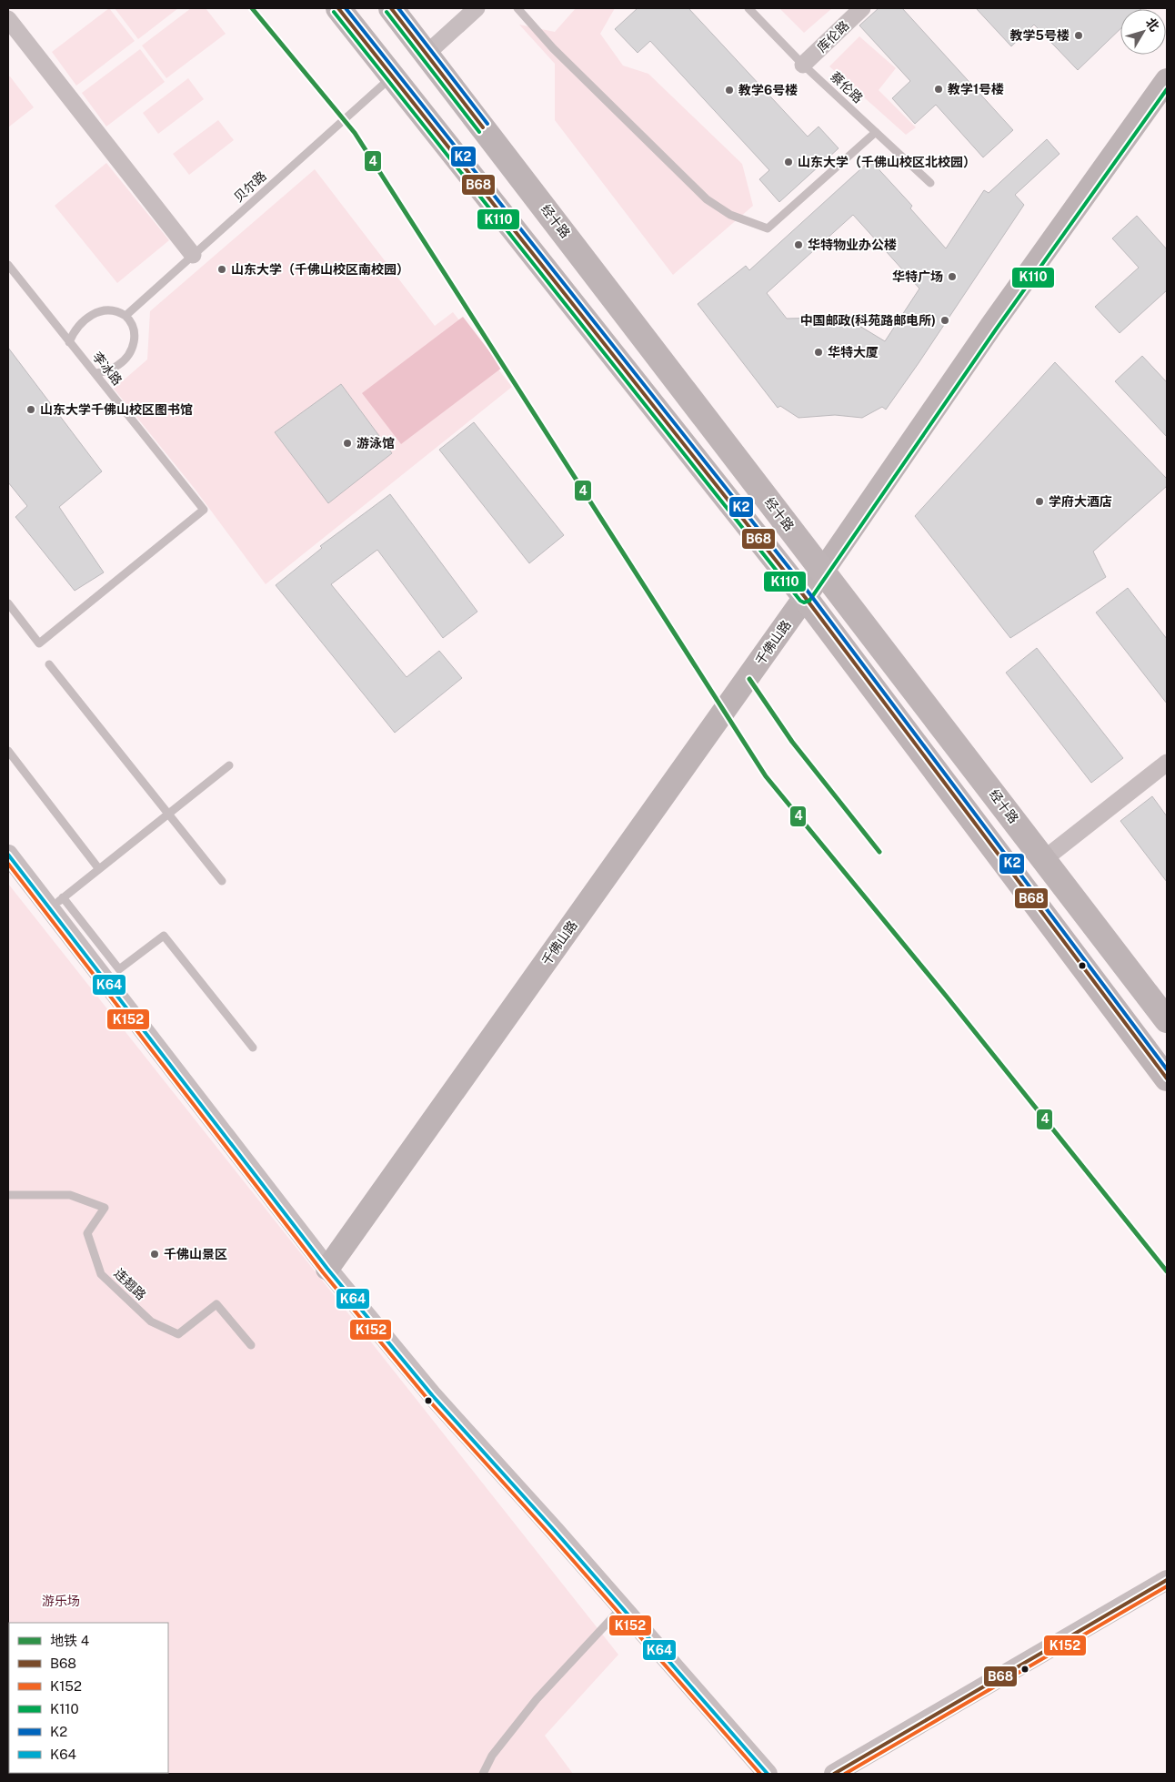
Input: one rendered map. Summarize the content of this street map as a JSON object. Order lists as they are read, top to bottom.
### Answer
{
  "streets": {
    "highway": ["经十路"],
    "main road": ["千佛山路"],
    "street": ["库伦路"],
    "lane": [
      "蔡伦路",
      "贝尔路",
      "李冰路",
      "连翘路"
    ]
  },
  "crossings": [
    ["库伦路", "蔡伦路"],
    ["贝尔路", "李冰路"],
    ["经十路", "千佛山路"]
  ],
  "parks": ["游乐场"],
  "places": [
    "教学5号楼",
    "教学1号楼",
    "教学6号楼",
    "山东大学（千佛山校区北校园）",
    "华特物业办公楼",
    "山东大学（千佛山校区南校园）",
    "华特广场",
    "中国邮政(科苑路邮电所)",
    "华特大厦",
    "山东大学千佛山校区图书馆",
    "游泳馆",
    "学府大酒店",
    "千佛山景区"
  ],
  "lines": [
    "metro line 4",
    "transit line B68",
    "transit line K2",
    "transit line K110",
    "transit line K64",
    "transit line K152"
  ],
  "legend": [
    "地铁 4",
    "B68",
    "K152",
    "K110",
    "K2",
    "K64"
  ],
  "north": "top right"
}
